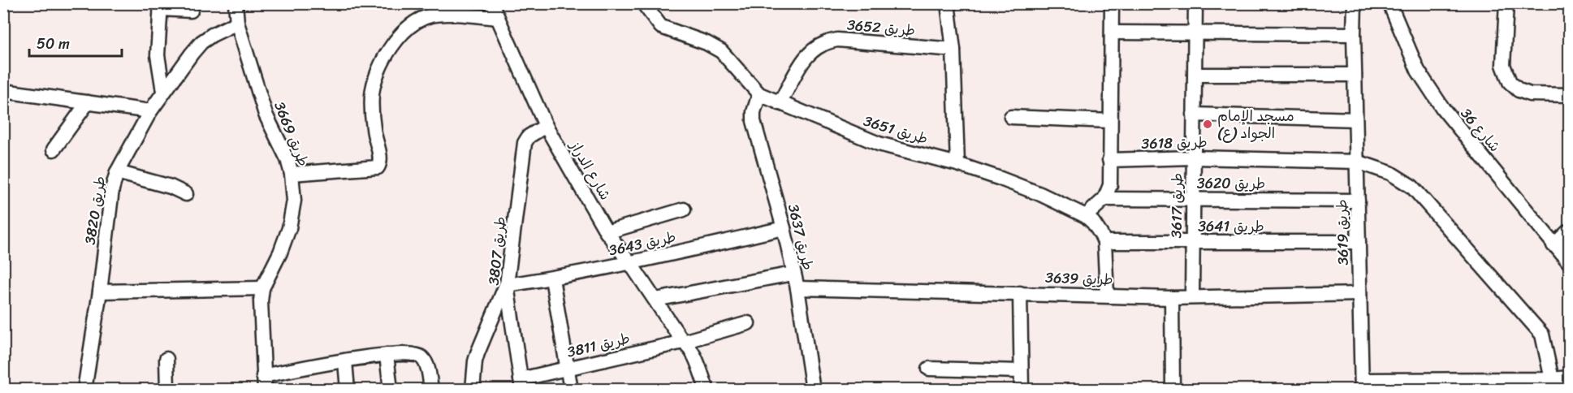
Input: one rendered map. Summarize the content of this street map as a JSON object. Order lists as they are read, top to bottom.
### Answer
{
  "streets": {
    "street": [
      "طريق 3652",
      "طريق 3651",
      "شارع 36",
      "طريق 3669",
      "طريق 3618",
      "شارع الدراز",
      "طريق 3620",
      "طريق 3617",
      "طريق 3820",
      "طريق 3641",
      "طريق 3619",
      "طريق 3637",
      "طريق 3643",
      "طريق 3807",
      "طريق 3639",
      "طريق 3811"
    ]
  },
  "crossings": [
    ["طريق 3652", "طريق 3651"],
    ["طريق 3651", "طريق 3641"],
    ["طريق 3651", "طريق 3637"],
    ["طريق 3651", "طريق 3639"],
    ["طريق 3669", "طريق 3820"],
    ["طريق 3618", "طريق 3617"],
    ["طريق 3618", "طريق 3619"],
    ["شارع الدراز", "طريق 3643"],
    ["شارع الدراز", "طريق 3807"],
    ["شارع الدراز", "طريق 3811"],
    ["طريق 3620", "طريق 3617"],
    ["طريق 3620", "طريق 3619"],
    ["طريق 3617", "طريق 3641"],
    ["طريق 3617", "طريق 3639"],
    ["طريق 3641", "طريق 3619"],
    ["طريق 3619", "طريق 3639"],
    ["طريق 3637", "طريق 3643"],
    ["طريق 3637", "طريق 3639"],
    ["طريق 3643", "طريق 3807"],
    ["طريق 3807", "طريق 3811"]
  ],
  "places": ["مسجد الإمام الجواد (ع)"],
  "scale_bar": "50 m"
}
